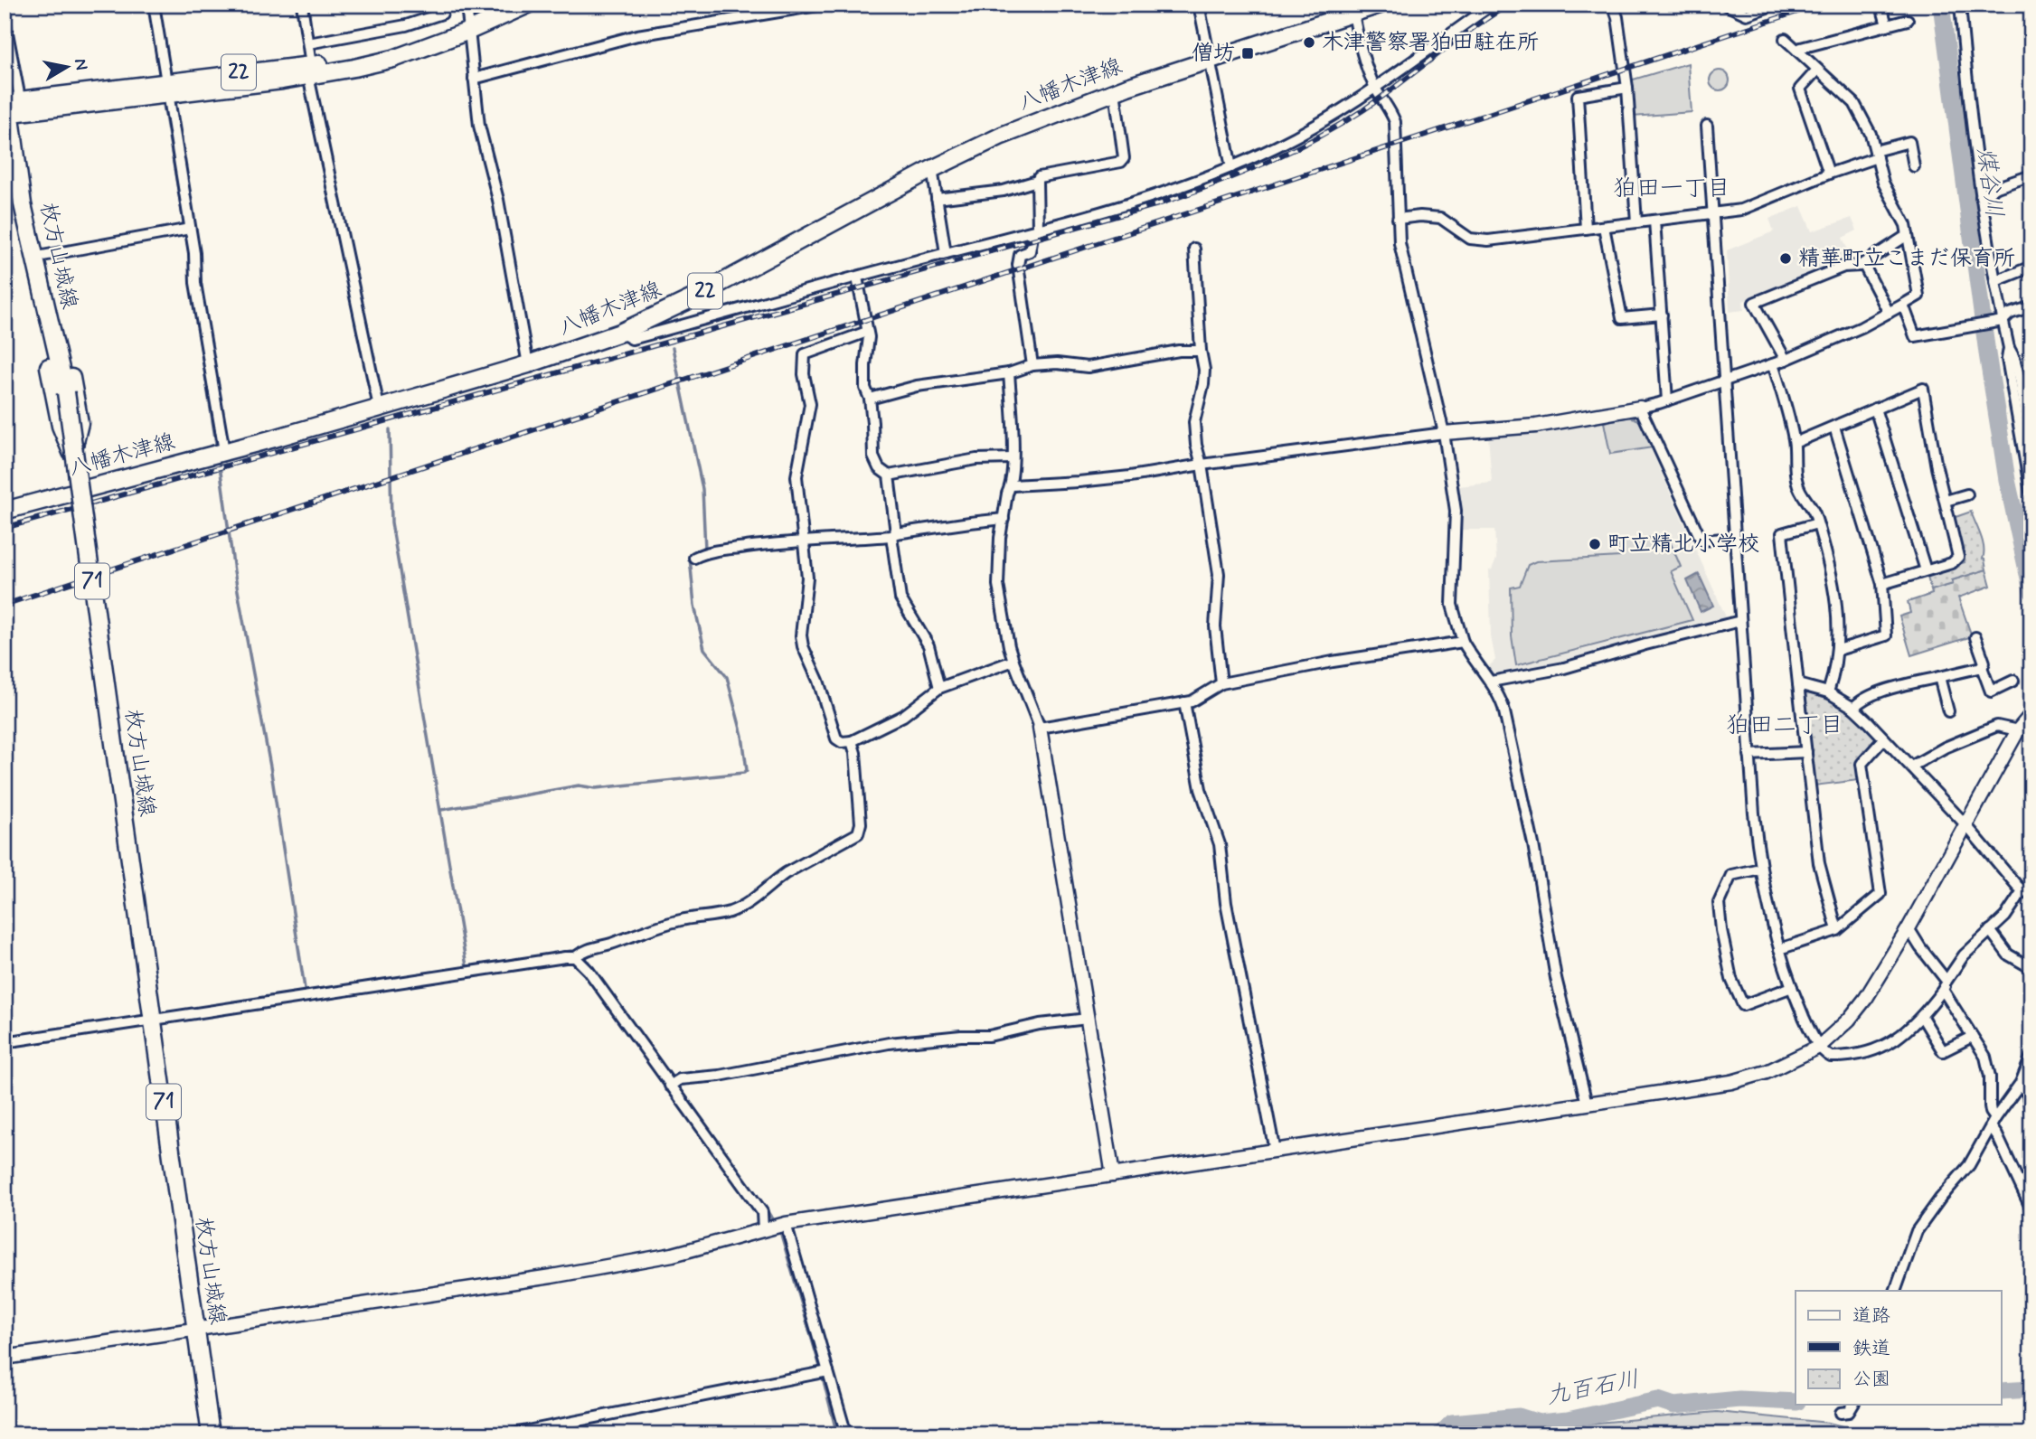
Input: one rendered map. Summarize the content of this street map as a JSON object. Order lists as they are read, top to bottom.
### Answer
{
  "streets": {
    "main road": [
      "22",
      "八幡木津線",
      "枚方山城線",
      "71"
    ]
  },
  "crossings": [
    ["22", "枚方山城線"],
    ["八幡木津線", "71"],
    ["枚方山城線", "71"]
  ],
  "districts": ["狛田一丁目", "狛田二丁目"],
  "water": ["煤谷川", "九百石川"],
  "places": {
    "other": ["木津警察署狛田駐在所", "精華町立こまだ保育所", "町立精北小学校"],
    "transit": ["僧坊"]
  },
  "legend": ["道路", "鉄道", "公園"],
  "north": "right"
}
